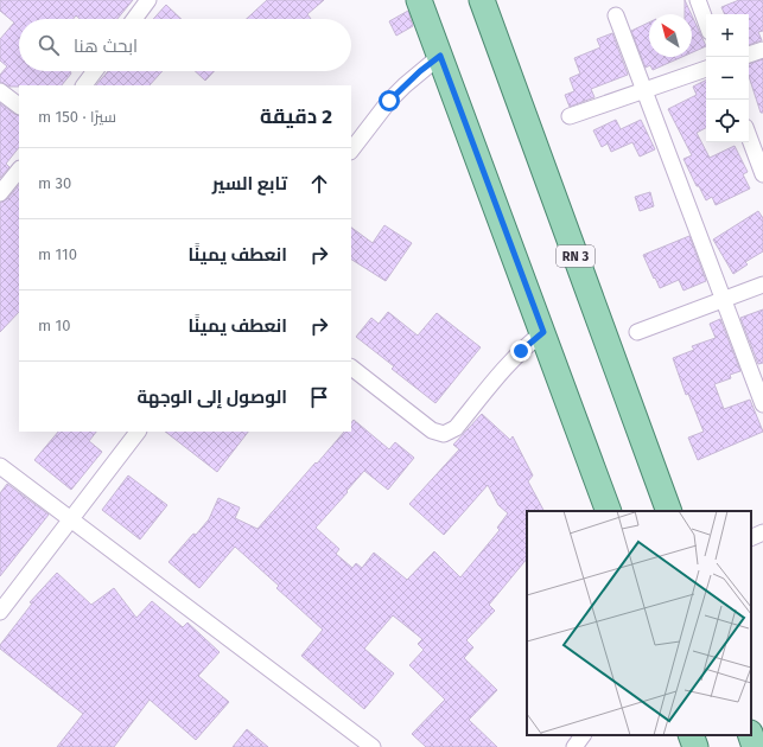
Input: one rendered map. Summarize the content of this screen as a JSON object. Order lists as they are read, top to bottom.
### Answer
{
  "streets": {
    "main road": ["RN 3"]
  },
  "north": "top left",
  "page": {
    "map_buttons": ["+", "−"],
    "search": "ابحث هنا",
    "heading": ["2 دقيقة", "سيرًا · 150 m"],
    "list": [
      ["تابع السير", "30 m"],
      ["انعطف يمينًا", "110 m"],
      ["انعطف يمينًا", "10 m"],
      "الوصول إلى الوجهة"
    ]
  }
}
